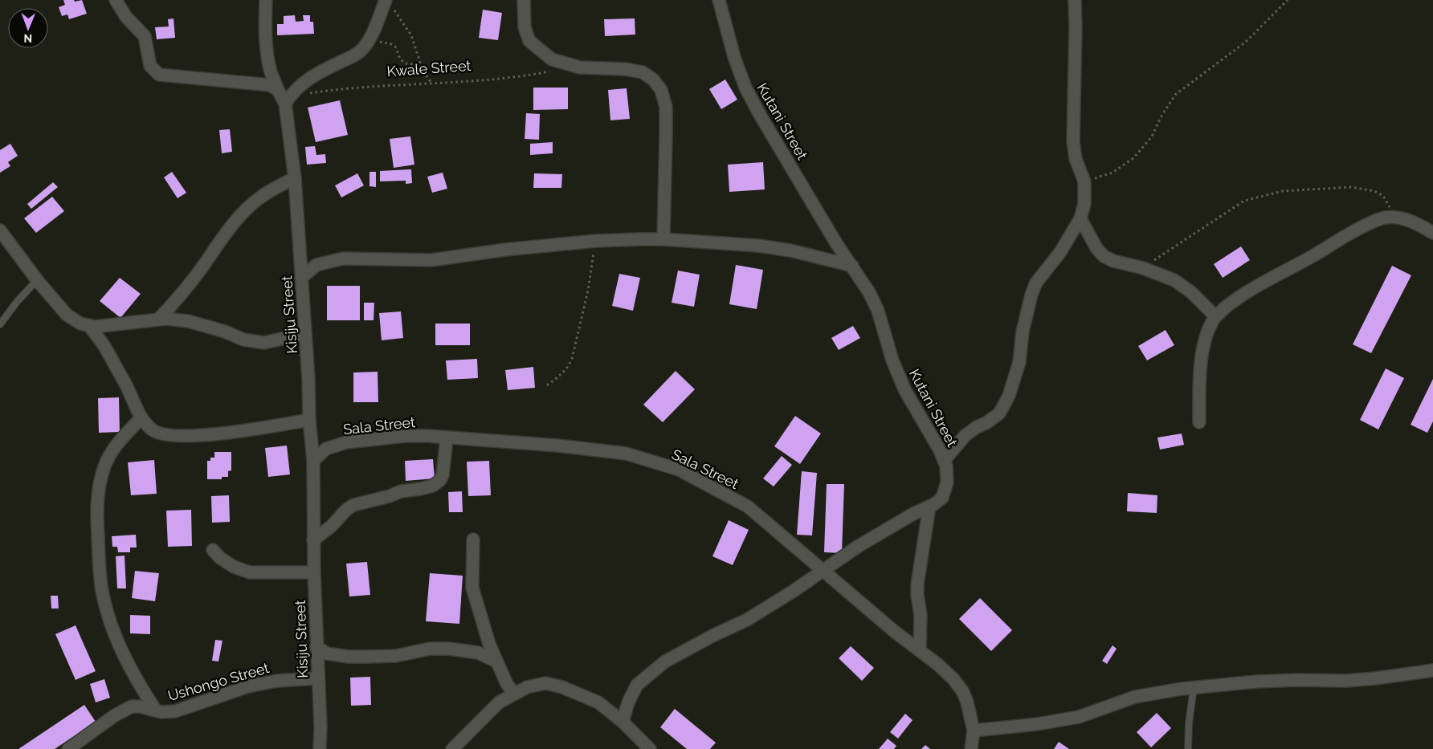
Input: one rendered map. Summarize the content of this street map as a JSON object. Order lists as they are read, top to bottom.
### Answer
{
  "streets": {
    "street": [
      "Kutani Street",
      "Kisiju Street",
      "Sala Street",
      "Ushongo Street"
    ],
    "path": ["Kwale Street"]
  },
  "crossings": [
    ["Kwale Street", "Kisiju Street"],
    ["Kutani Street", "Sala Street"],
    ["Kisiju Street", "Sala Street"],
    ["Kisiju Street", "Ushongo Street"]
  ],
  "north": "bottom"
}
